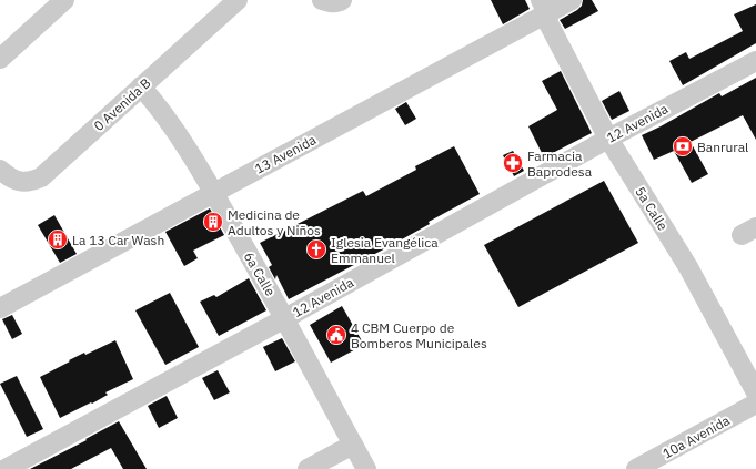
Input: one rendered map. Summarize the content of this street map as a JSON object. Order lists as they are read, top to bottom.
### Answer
{
  "streets": {
    "street": [
      "0 Avenida B",
      "12 Avenida",
      "13 Avenida",
      "5a Calle",
      "6a Calle",
      "10a Avenida"
    ]
  },
  "crossings": [
    ["0 Avenida B", "6a Calle"],
    ["12 Avenida", "5a Calle"],
    ["12 Avenida", "6a Calle"],
    ["13 Avenida", "5a Calle"],
    ["13 Avenida", "6a Calle"]
  ],
  "places": {
    "bank": ["Banrural"],
    "pharmacy": ["Farmacia Baprodesa"],
    "building": ["Medicina de Adultos y Niños", "La 13 Car Wash"],
    "church": ["Iglesia Evangélica Emmanuel"],
    "public building": ["4 CBM Cuerpo de Bomberos Municipales"]
  }
}
